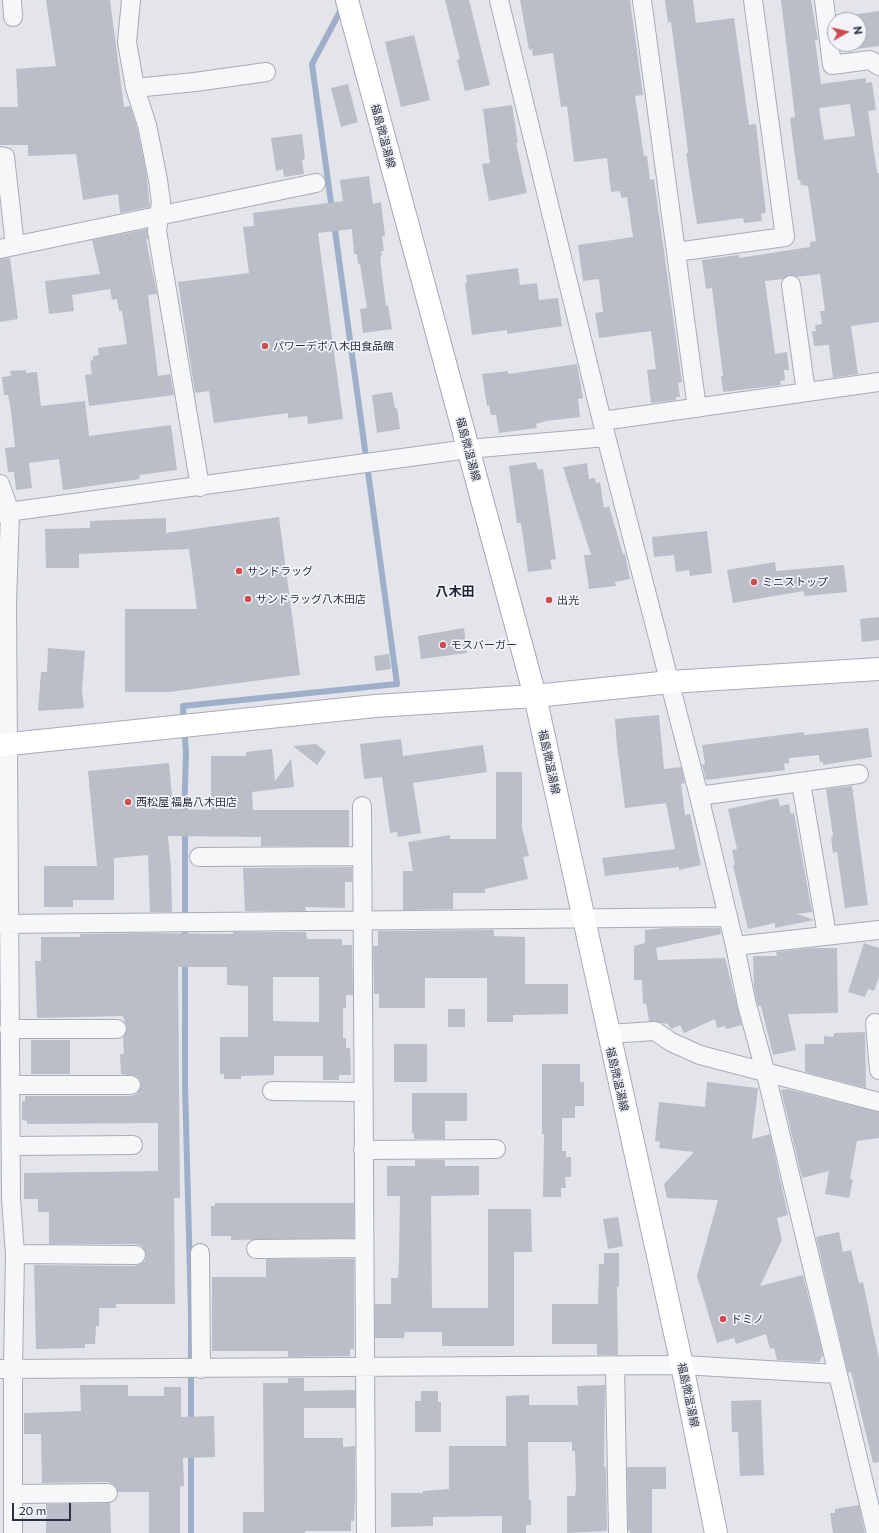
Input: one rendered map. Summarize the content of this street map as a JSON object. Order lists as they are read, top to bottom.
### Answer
{
  "streets": {
    "main road": ["福島微温湯線"]
  },
  "districts": ["八木田"],
  "places": [
    "パワーデポ八木田食品館",
    "サンドラッグ",
    "ミニストップ",
    "サンドラッグ八木田店",
    "出光",
    "モスバーガー",
    "西松屋 福島八木田店",
    "ドミノ"
  ],
  "scale_bar": "20 m",
  "north": "right"
}
